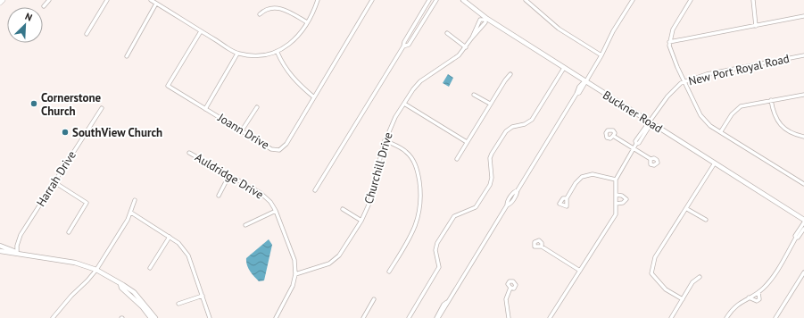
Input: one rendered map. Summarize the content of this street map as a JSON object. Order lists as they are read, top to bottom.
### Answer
{
  "streets": {
    "street": [
      "New Port Royal Road",
      "Buckner Road",
      "Joann Drive",
      "Churchill Drive",
      "Auldridge Drive",
      "Harrah Drive"
    ]
  },
  "crossings": [
    ["New Port Royal Road", "Buckner Road"],
    ["Buckner Road", "Churchill Drive"],
    ["Churchill Drive", "Auldridge Drive"]
  ],
  "places": ["Cornerstone Church", "SouthView Church"],
  "north": "top right"
}
